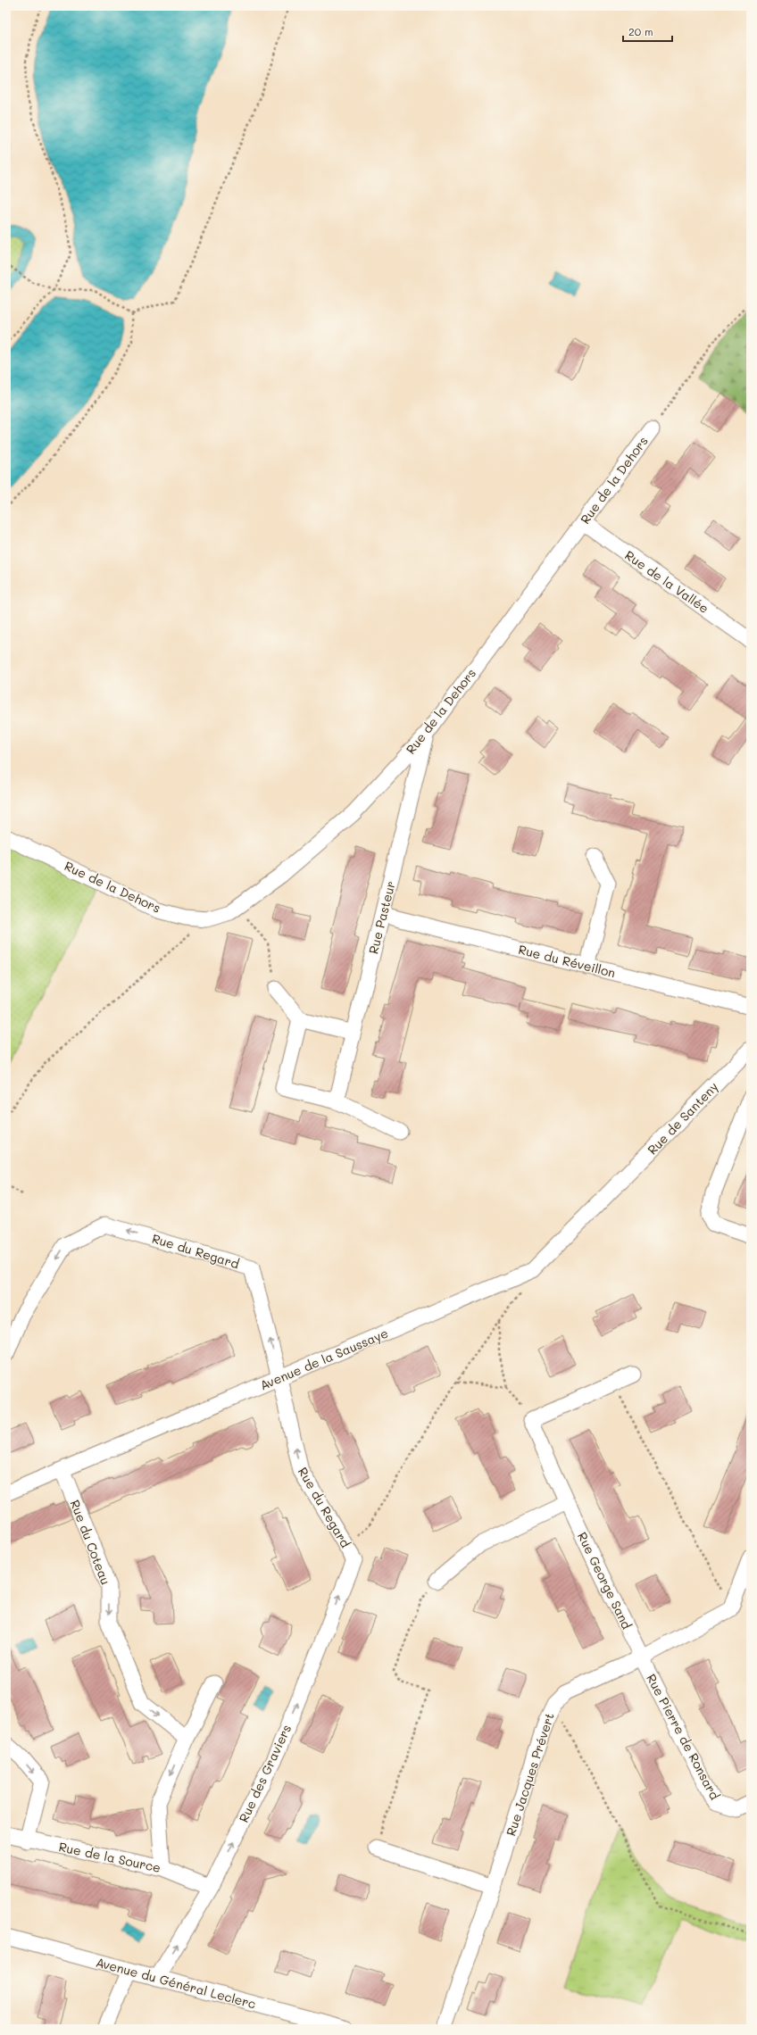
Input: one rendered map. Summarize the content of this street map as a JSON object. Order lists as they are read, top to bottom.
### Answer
{
  "streets": {
    "street": [
      "Rue de la Dehors",
      "Rue de la Vallée",
      "Rue Pasteur",
      "Rue du Réveillon",
      "Rue de Santeny",
      "Rue du Regard",
      "Avenue de la Saussaye",
      "Rue du Coteau",
      "Rue George Sand",
      "Rue Pierre de Ronsard",
      "Rue des Graviers",
      "Rue Jacques Prévert",
      "Rue de la Source",
      "Avenue du Général Leclerc"
    ]
  },
  "crossings": [
    ["Rue de la Dehors", "Rue de la Vallée"],
    ["Rue de la Dehors", "Rue Pasteur"],
    ["Rue Pasteur", "Rue du Réveillon"],
    ["Rue de Santeny", "Avenue de la Saussaye"],
    ["Rue du Regard", "Avenue de la Saussaye"],
    ["Rue du Regard", "Rue des Graviers"],
    ["Avenue de la Saussaye", "Rue du Coteau"],
    ["Rue George Sand", "Rue Pierre de Ronsard"],
    ["Rue George Sand", "Rue Jacques Prévert"],
    ["Rue Pierre de Ronsard", "Rue Jacques Prévert"],
    ["Rue des Graviers", "Rue de la Source"],
    ["Rue des Graviers", "Avenue du Général Leclerc"]
  ],
  "one_way": ["Rue du Coteau"],
  "scale_bar": "20 m"
}
